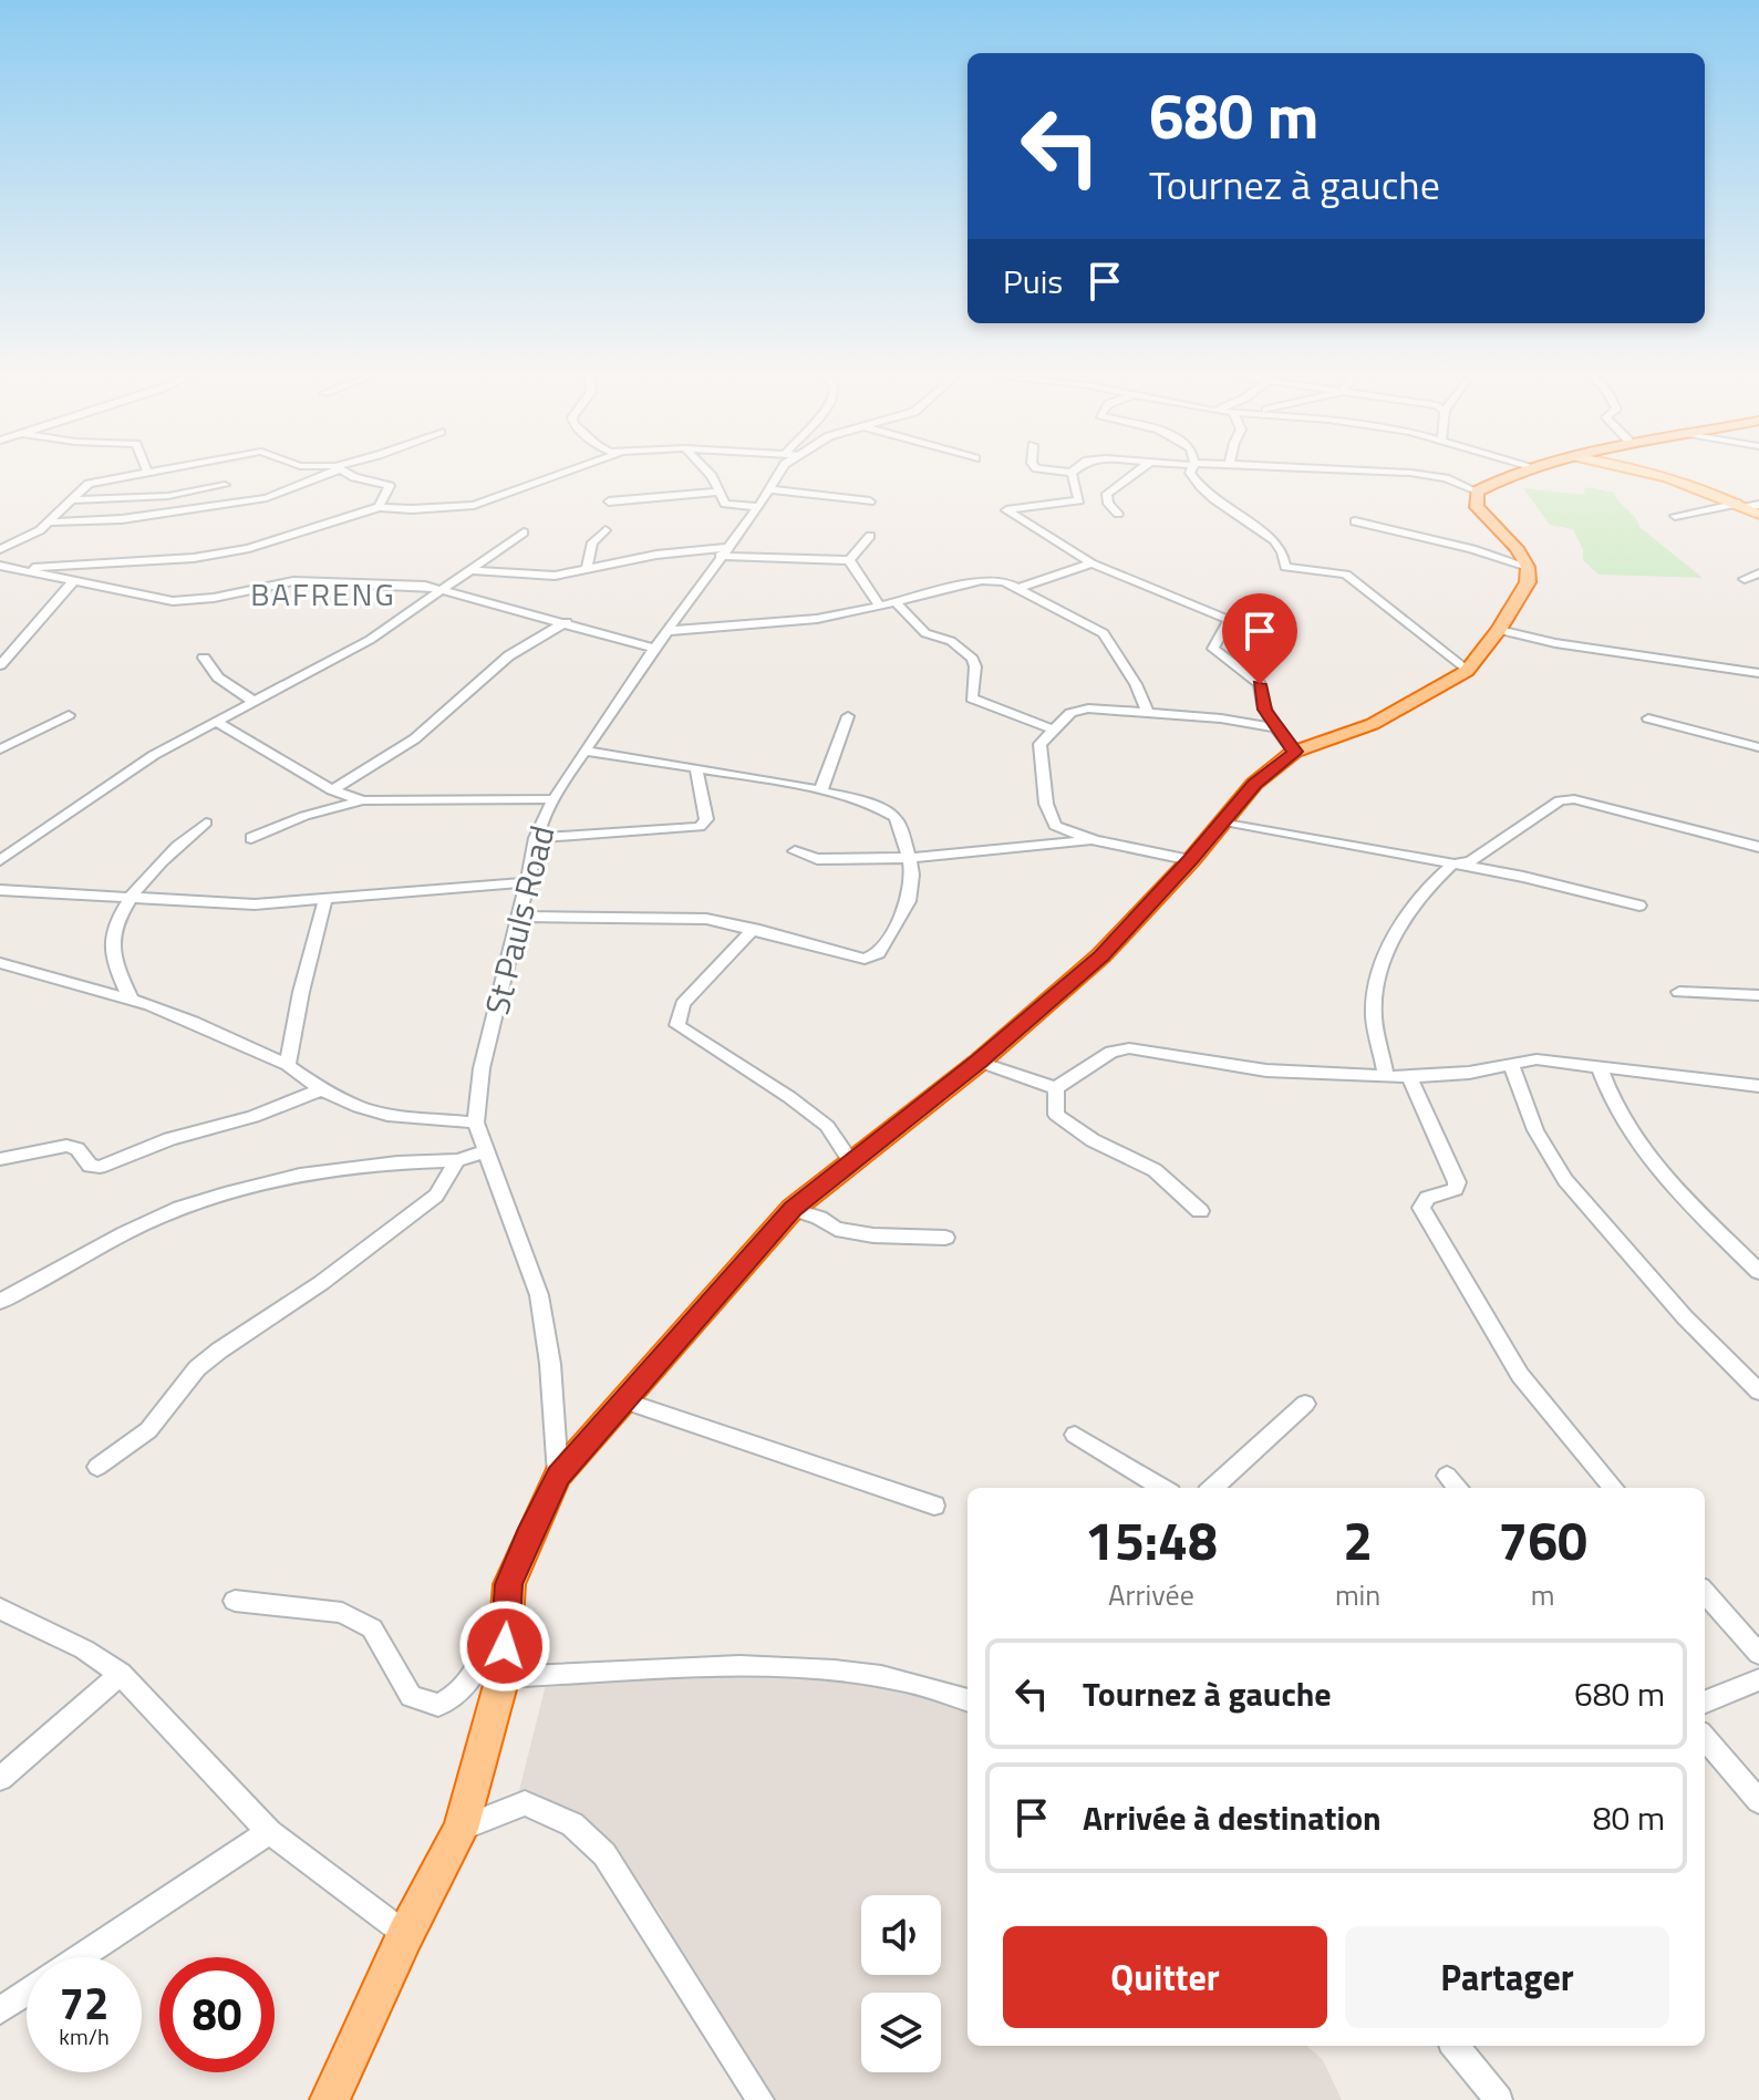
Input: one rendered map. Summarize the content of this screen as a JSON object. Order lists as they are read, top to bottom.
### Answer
{
  "streets": {
    "street": ["St Pauls Road"]
  },
  "districts": ["BAFRENG"],
  "page": {
    "turn": ["680 m", "Tournez à gauche"],
    "then": "Puis",
    "eta": [
      "15:48",
      "Arrivée",
      "2",
      "min",
      "760",
      "m"
    ],
    "list": [
      {
        "name": "Tournez à gauche",
        "value": "680 m"
      },
      {
        "name": "Arrivée à destination",
        "value": "80 m"
      }
    ],
    "buttons": ["Quitter", "Partager"],
    "speed": "72 km/h",
    "limit": "80"
  }
}
